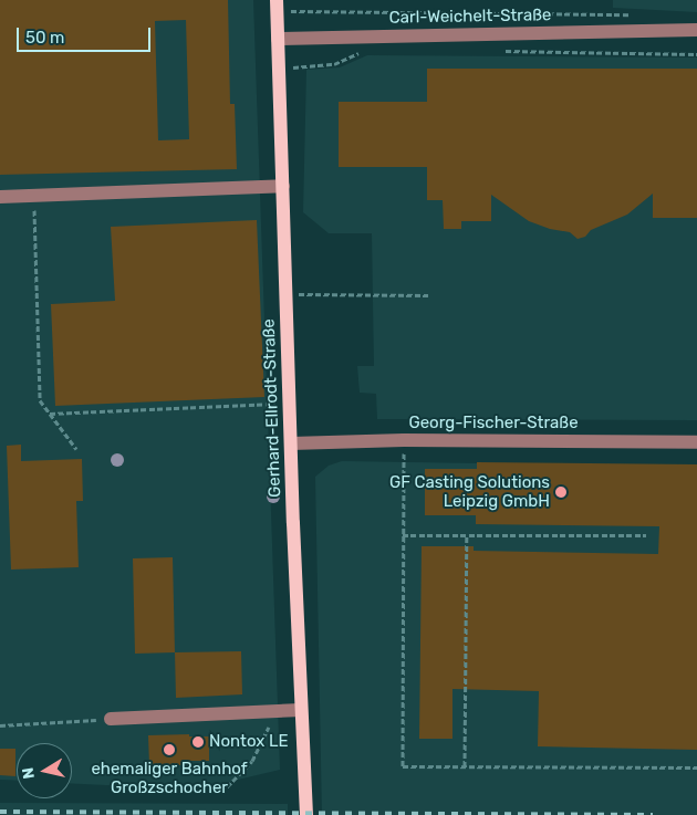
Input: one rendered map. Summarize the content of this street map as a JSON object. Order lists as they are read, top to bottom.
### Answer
{
  "streets": {
    "main road": ["Gerhard-Ellrodt-Straße"],
    "street": ["Carl-Weichelt-Straße", "Georg-Fischer-Straße"]
  },
  "crossings": [
    ["Carl-Weichelt-Straße", "Gerhard-Ellrodt-Straße"],
    ["Gerhard-Ellrodt-Straße", "Georg-Fischer-Straße"]
  ],
  "places": ["GF Casting Solutions Leipzig GmbH", "Nontox LE", "ehemaliger Bahnhof Großzschocher"],
  "scale_bar": "50 m",
  "north": "left"
}
